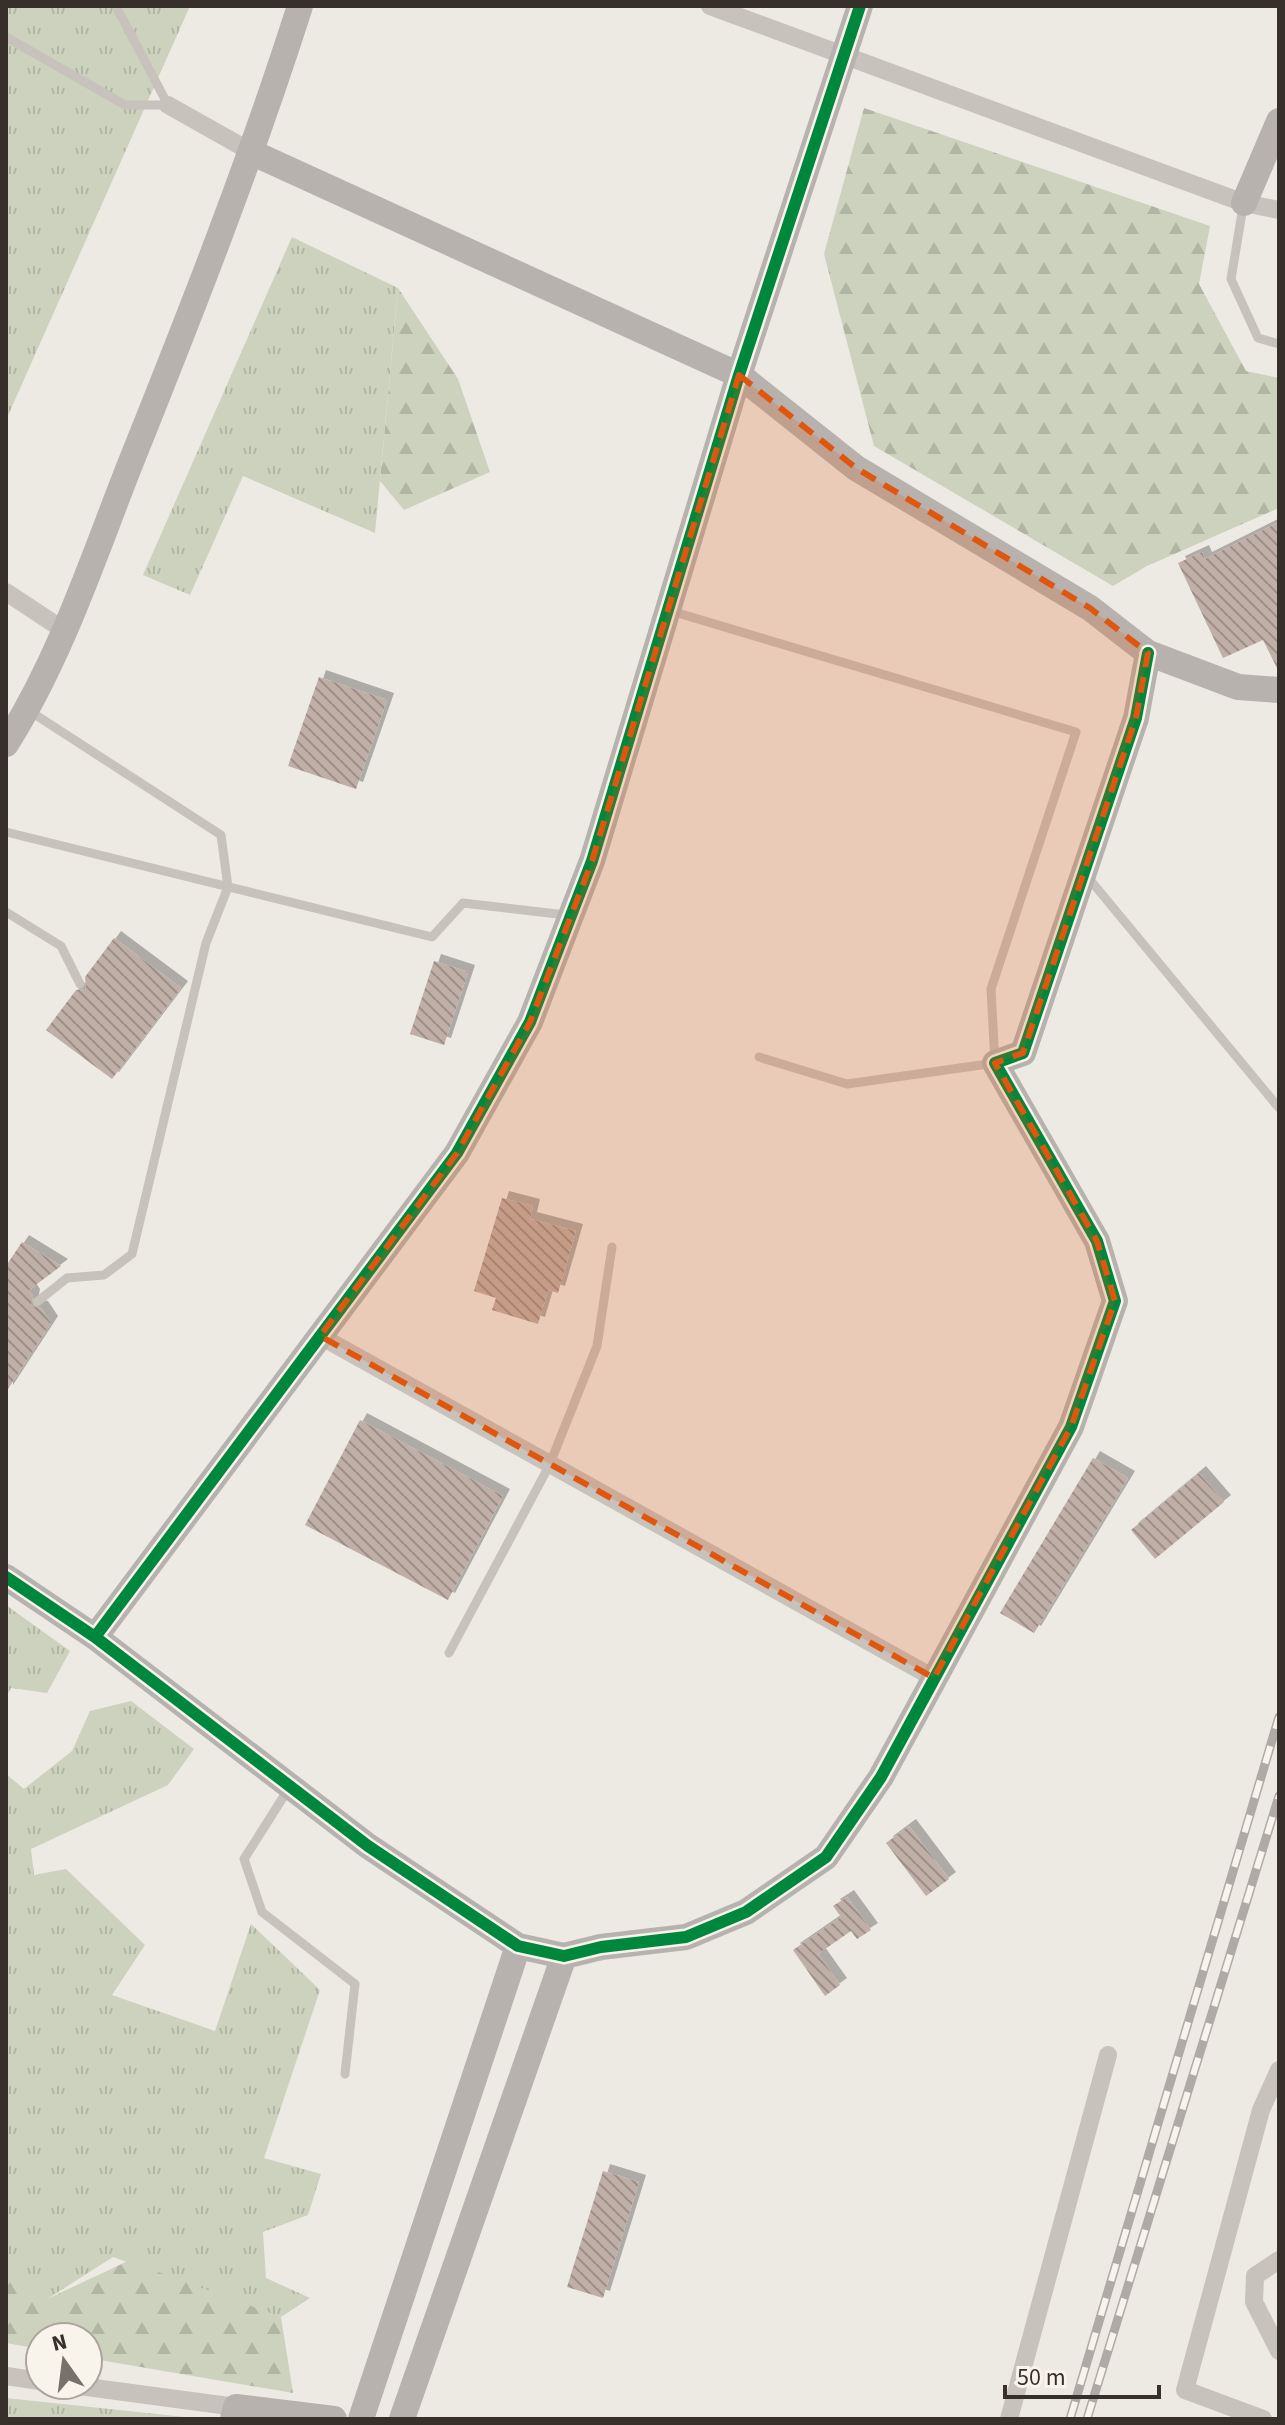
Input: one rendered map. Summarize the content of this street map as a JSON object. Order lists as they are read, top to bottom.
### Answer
{
  "scale_bar": "50 m",
  "north": "top"
}
